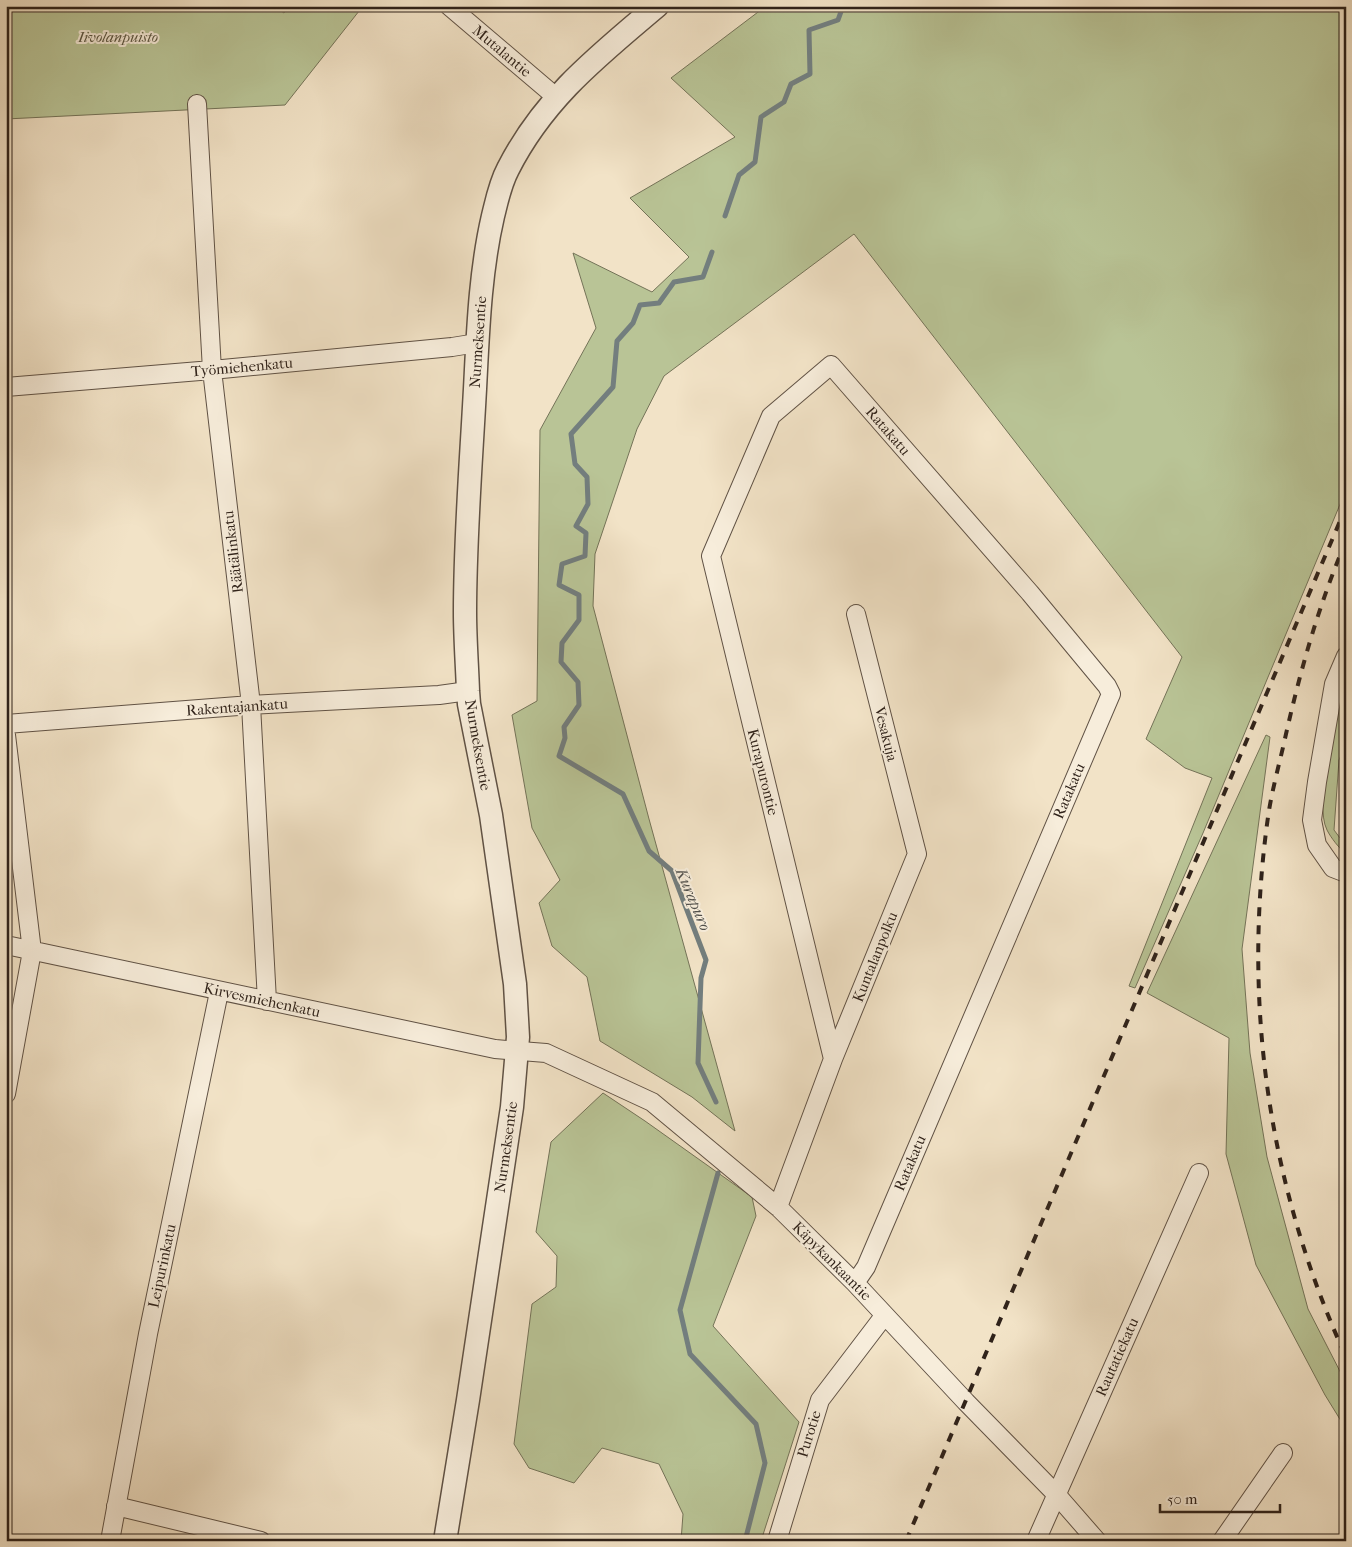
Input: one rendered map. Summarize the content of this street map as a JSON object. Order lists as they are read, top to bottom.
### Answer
{
  "streets": {
    "street": [
      "Mutalantie",
      "Nurmeksentie",
      "Työmiehenkatu",
      "Ratakatu",
      "Räätälinkatu",
      "Rakentajankatu",
      "Vesakuja",
      "Kurapurontie",
      "Kuntalanpolku",
      "Kirvesmiehenkatu",
      "Käpykankaantie",
      "Leipurinkatu",
      "Rautatiekatu",
      "Purotie"
    ]
  },
  "crossings": [
    ["Mutalantie", "Nurmeksentie"],
    ["Nurmeksentie", "Työmiehenkatu"],
    ["Nurmeksentie", "Rakentajankatu"],
    ["Nurmeksentie", "Kirvesmiehenkatu"],
    ["Nurmeksentie", "Käpykankaantie"],
    ["Työmiehenkatu", "Räätälinkatu"],
    ["Ratakatu", "Kurapurontie"],
    ["Ratakatu", "Käpykankaantie"],
    ["Räätälinkatu", "Rakentajankatu"],
    ["Räätälinkatu", "Kirvesmiehenkatu"],
    ["Vesakuja", "Kuntalanpolku"],
    ["Kurapurontie", "Kuntalanpolku"],
    ["Kirvesmiehenkatu", "Käpykankaantie"],
    ["Kirvesmiehenkatu", "Leipurinkatu"],
    ["Käpykankaantie", "Rautatiekatu"],
    ["Käpykankaantie", "Purotie"]
  ],
  "water": ["Kurapuro"],
  "parks": ["Iivolanpuisto"],
  "scale_bar": "50 m"
}
